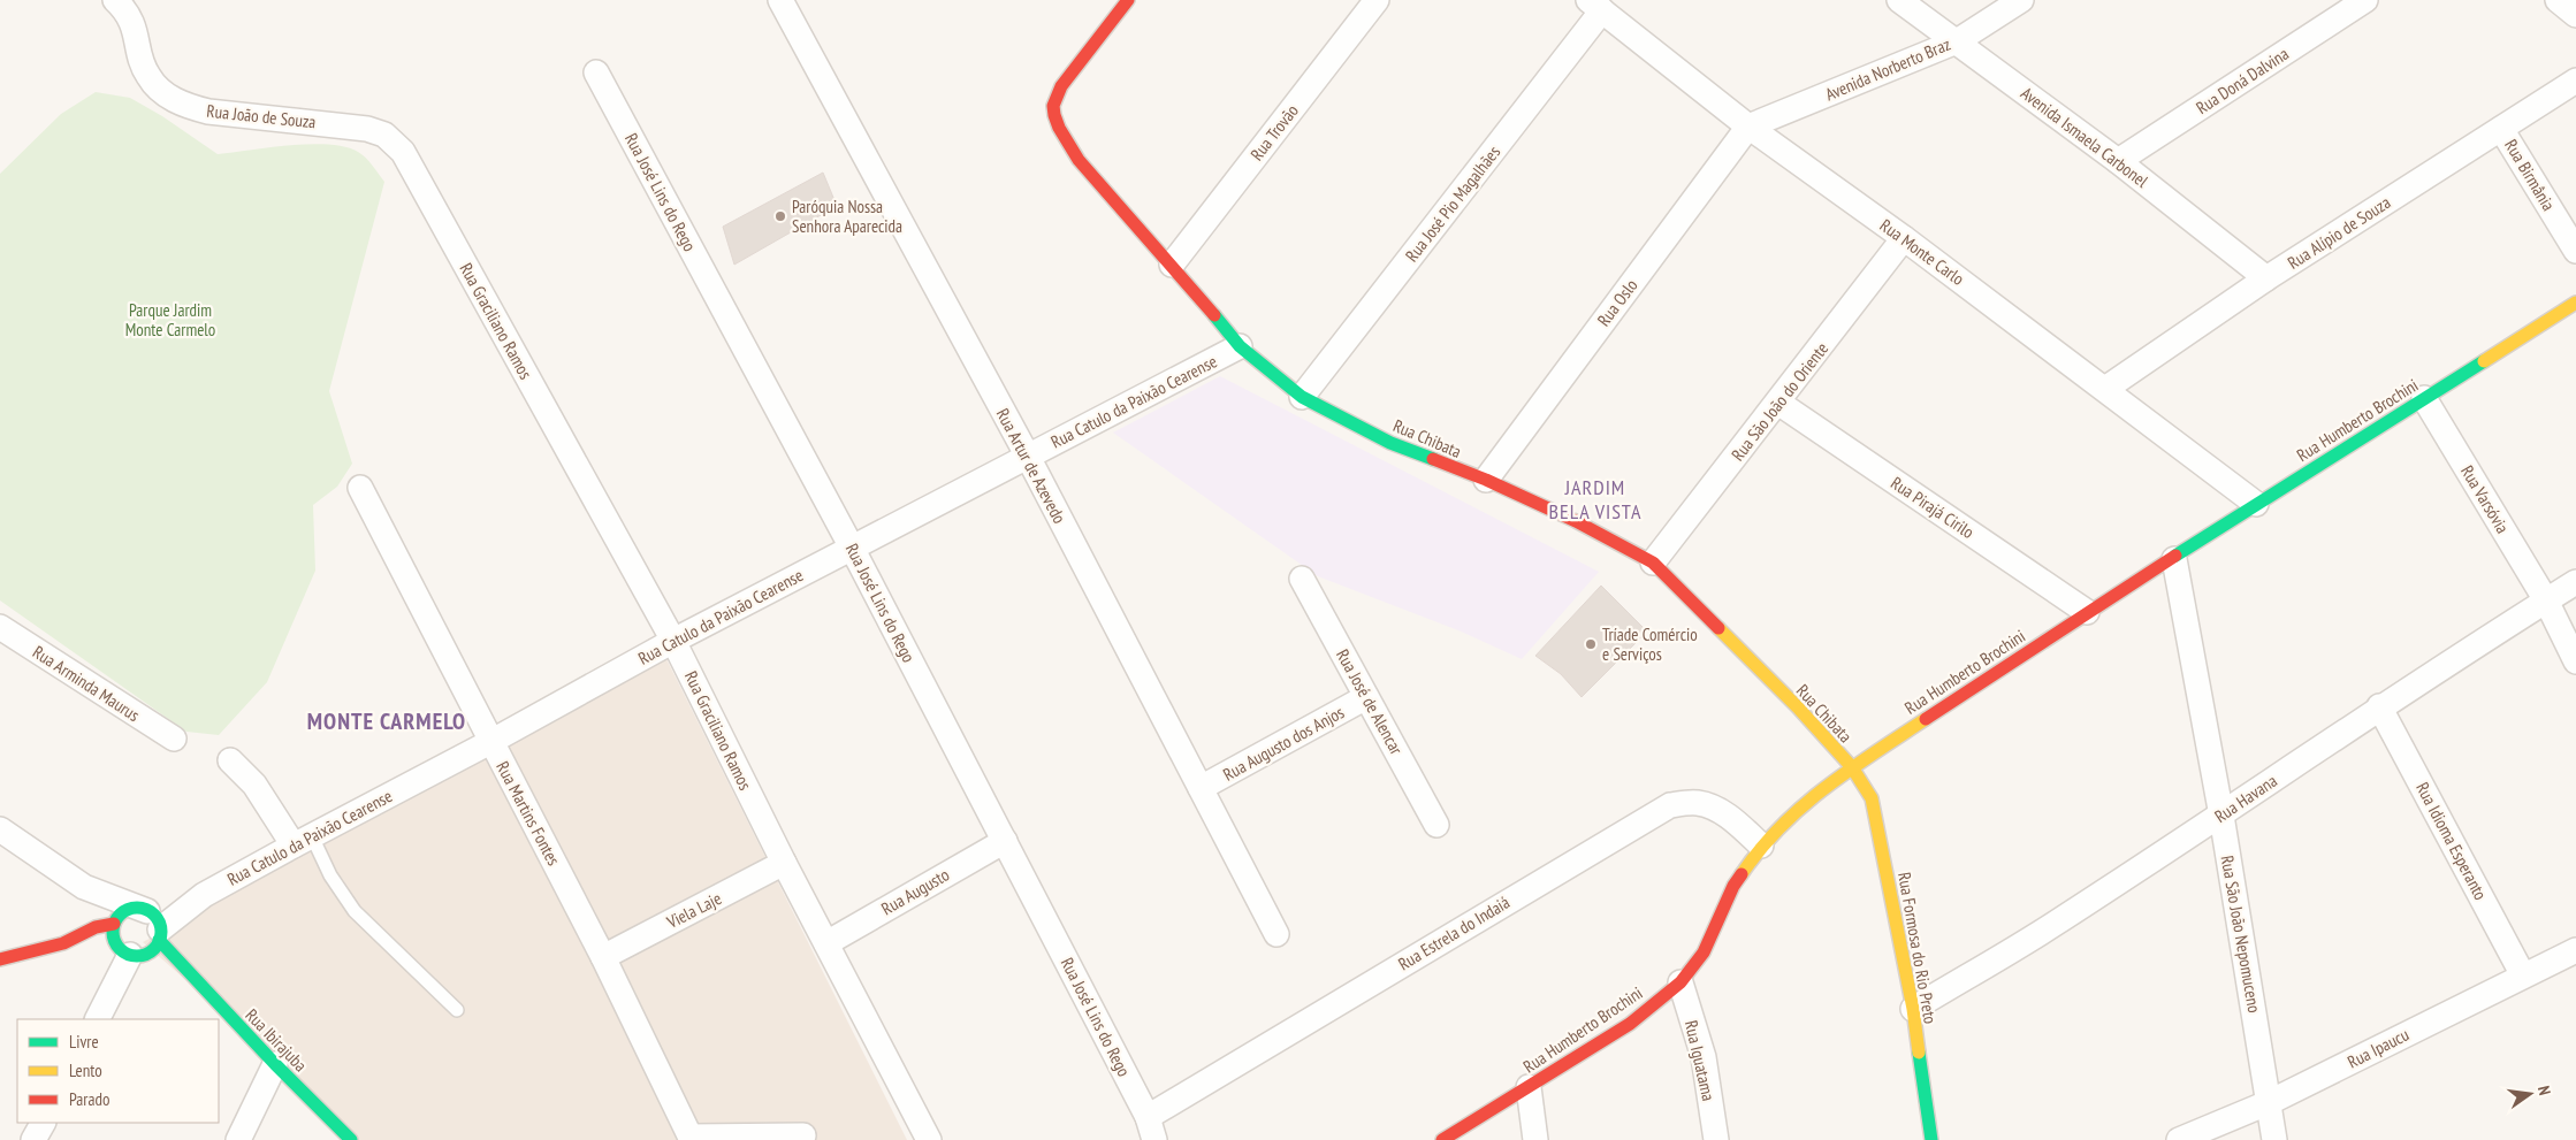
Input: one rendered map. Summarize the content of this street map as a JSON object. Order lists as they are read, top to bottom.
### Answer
{
  "streets": {
    "street": [
      "Avenida Norberto Braz",
      "Rua Doná Dalvina",
      "Rua João de Souza",
      "Rua Trovão",
      "Avenida Ismaela Carbonel",
      "Rua Birmânia",
      "Rua José Lins do Rego",
      "Rua José Pio Magalhães",
      "Rua Alípio de Souza",
      "Rua Monte Carlo",
      "Rua Oslo",
      "Rua Graciliano Ramos",
      "Rua Catulo da Paixão Cearense",
      "Rua São João do Oriente",
      "Rua Humberto Brochini",
      "Rua Chibata",
      "Rua Artur de Azevedo",
      "Rua Varsóvia",
      "Rua Pirajá Cirilo",
      "Rua Arminda Maurus",
      "Rua José de Alencar",
      "Rua Augusto dos Anjos",
      "Rua Havana",
      "Rua Martins Fontes",
      "Rua Idioma Esperanto",
      "Rua Augusto",
      "Viela Laje",
      "Rua Estrela do Indaiá",
      "Rua São João Nepomuceno",
      "Rua Formosa do Rio Preto",
      "Rua Ibirajuba",
      "Rua Ipaucu",
      "Rua Iguatama"
    ]
  },
  "crossings": [
    ["Avenida Norberto Braz", "Avenida Ismaela Carbonel"],
    ["Avenida Norberto Braz", "Rua Monte Carlo"],
    ["Avenida Norberto Braz", "Rua Oslo"],
    ["Rua Doná Dalvina", "Avenida Ismaela Carbonel"],
    ["Rua João de Souza", "Rua Graciliano Ramos"],
    ["Rua Trovão", "Rua Chibata"],
    ["Avenida Ismaela Carbonel", "Rua Alípio de Souza"],
    ["Rua Birmânia", "Rua Alípio de Souza"],
    ["Rua José Lins do Rego", "Rua Catulo da Paixão Cearense"],
    ["Rua José Lins do Rego", "Rua Augusto"],
    ["Rua José Lins do Rego", "Rua Estrela do Indaiá"],
    ["Rua José Pio Magalhães", "Rua Monte Carlo"],
    ["Rua José Pio Magalhães", "Rua Chibata"],
    ["Rua Alípio de Souza", "Rua Monte Carlo"],
    ["Rua Monte Carlo", "Rua Oslo"],
    ["Rua Monte Carlo", "Rua São João do Oriente"],
    ["Rua Monte Carlo", "Rua Humberto Brochini"],
    ["Rua Oslo", "Rua Chibata"],
    ["Rua Graciliano Ramos", "Rua Catulo da Paixão Cearense"],
    ["Rua Graciliano Ramos", "Rua Augusto"],
    ["Rua Graciliano Ramos", "Viela Laje"],
    ["Rua Catulo da Paixão Cearense", "Rua Chibata"],
    ["Rua Catulo da Paixão Cearense", "Rua Artur de Azevedo"],
    ["Rua Catulo da Paixão Cearense", "Rua Martins Fontes"],
    ["Rua Catulo da Paixão Cearense", "Rua Ibirajuba"],
    ["Rua São João do Oriente", "Rua Chibata"],
    ["Rua São João do Oriente", "Rua Pirajá Cirilo"],
    ["Rua Humberto Brochini", "Rua Chibata"],
    ["Rua Humberto Brochini", "Rua Varsóvia"],
    ["Rua Humberto Brochini", "Rua Pirajá Cirilo"],
    ["Rua Humberto Brochini", "Rua Estrela do Indaiá"],
    ["Rua Humberto Brochini", "Rua São João Nepomuceno"],
    ["Rua Humberto Brochini", "Rua Formosa do Rio Preto"],
    ["Rua Humberto Brochini", "Rua Iguatama"],
    ["Rua Chibata", "Rua Formosa do Rio Preto"],
    ["Rua Artur de Azevedo", "Rua Augusto dos Anjos"],
    ["Rua Varsóvia", "Rua Havana"],
    ["Rua José de Alencar", "Rua Augusto dos Anjos"],
    ["Rua Havana", "Rua Idioma Esperanto"],
    ["Rua Havana", "Rua São João Nepomuceno"],
    ["Rua Havana", "Rua Formosa do Rio Preto"],
    ["Rua Martins Fontes", "Viela Laje"],
    ["Rua Idioma Esperanto", "Rua Ipaucu"],
    ["Rua São João Nepomuceno", "Rua Ipaucu"]
  ],
  "districts": ["JARDIM BELA VISTA", "MONTE CARMELO"],
  "parks": ["Parque Jardim Monte Carmelo"],
  "places": ["Paróquia Nossa Senhora Aparecida", "Tríade Comércio e Serviços"],
  "legend": ["Livre", "Lento", "Parado"],
  "north": "right"
}
